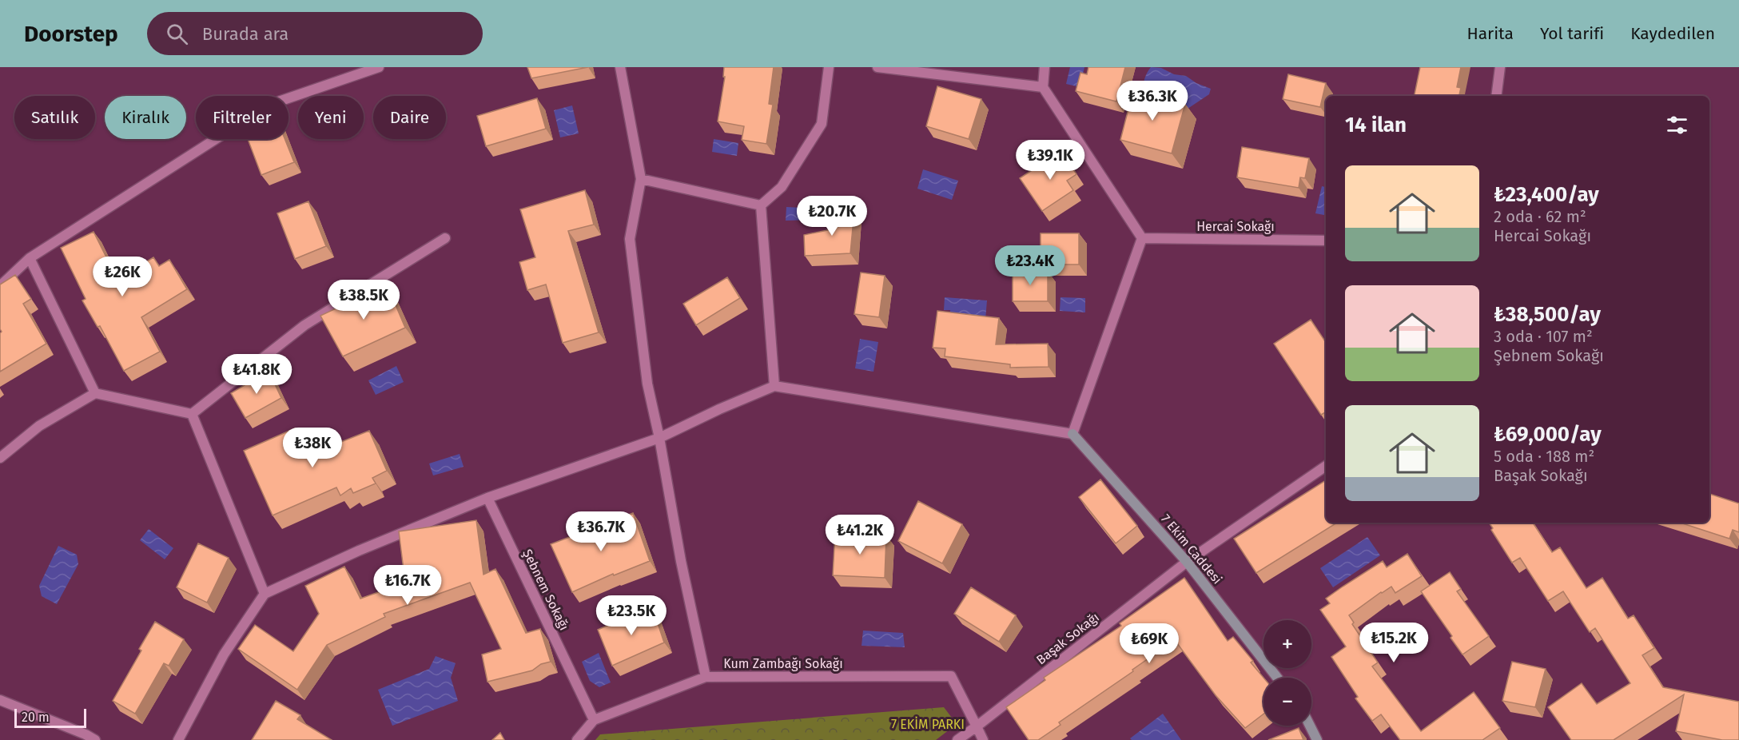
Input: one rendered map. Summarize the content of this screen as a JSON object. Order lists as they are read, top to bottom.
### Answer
{
  "streets": {
    "street": [
      "Hercai Sokağı",
      "7 Ekim Caddesi",
      "Şebnem Sokağı",
      "Başak Sokağı",
      "Kum Zambağı Sokağı"
    ]
  },
  "crossings": [
    ["7 Ekim Caddesi", "Başak Sokağı"],
    ["Şebnem Sokağı", "Kum Zambağı Sokağı"],
    ["Başak Sokağı", "Kum Zambağı Sokağı"]
  ],
  "parks": ["7 EKİM PARKI"],
  "scale_bar": "20 m",
  "page": {
    "header": "Doorstep",
    "search": "Burada ara",
    "nav": ["Harita", "Yol tarifi", "Kaydedilen"],
    "price": [
      "₺36.3K",
      "₺39.1K",
      "₺20.7K",
      "₺23.4K",
      "₺26K",
      "₺38.5K",
      "₺41.8K",
      "₺38K",
      "₺36.7K",
      "₺41.2K",
      "₺16.7K",
      "₺23.5K",
      "₺15.2K",
      "₺69K"
    ],
    "chip": [
      "Satılık",
      "Kiralık",
      "Filtreler",
      "Yeni",
      "Daire"
    ],
    "heading": "14 ilan",
    "list": [
      {
        "name": "₺23,400/ay",
        "note": "2 oda · 62 m² · Hercai Sokağı"
      },
      {
        "name": "₺38,500/ay",
        "note": "3 oda · 107 m² · Şebnem Sokağı"
      },
      {
        "name": "₺69,000/ay",
        "note": "5 oda · 188 m² · Başak Sokağı"
      }
    ],
    "map_buttons": ["+", "−"],
    "scale": "20 m"
  }
}
